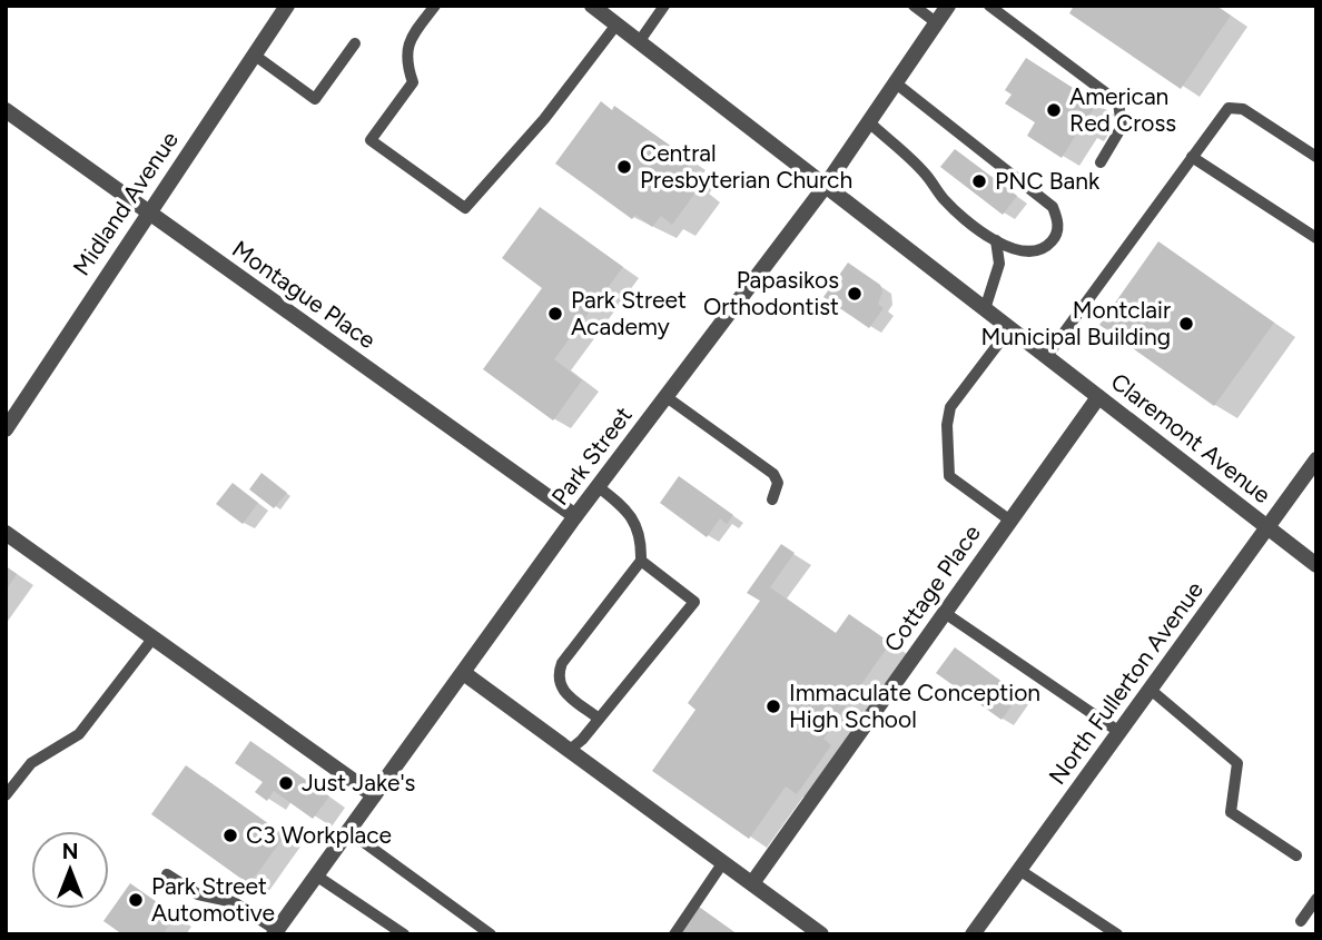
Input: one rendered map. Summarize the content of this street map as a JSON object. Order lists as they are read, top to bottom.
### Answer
{
  "streets": {
    "street": [
      "Midland Avenue",
      "Montague Place",
      "Claremont Avenue",
      "Park Street",
      "Cottage Place",
      "North Fullerton Avenue"
    ]
  },
  "crossings": [
    ["Midland Avenue", "Montague Place"],
    ["Montague Place", "Park Street"],
    ["Claremont Avenue", "Park Street"],
    ["Claremont Avenue", "Cottage Place"],
    ["Claremont Avenue", "North Fullerton Avenue"]
  ],
  "places": [
    "American Red Cross",
    "Central Presbyterian Church",
    "PNC Bank",
    "Papasikos Orthodontist",
    "Park Street Academy",
    "Montclair Municipal Building",
    "Immaculate Conception High School",
    "Just Jake's",
    "C3 Workplace",
    "Park Street Automotive"
  ],
  "north": "top"
}
